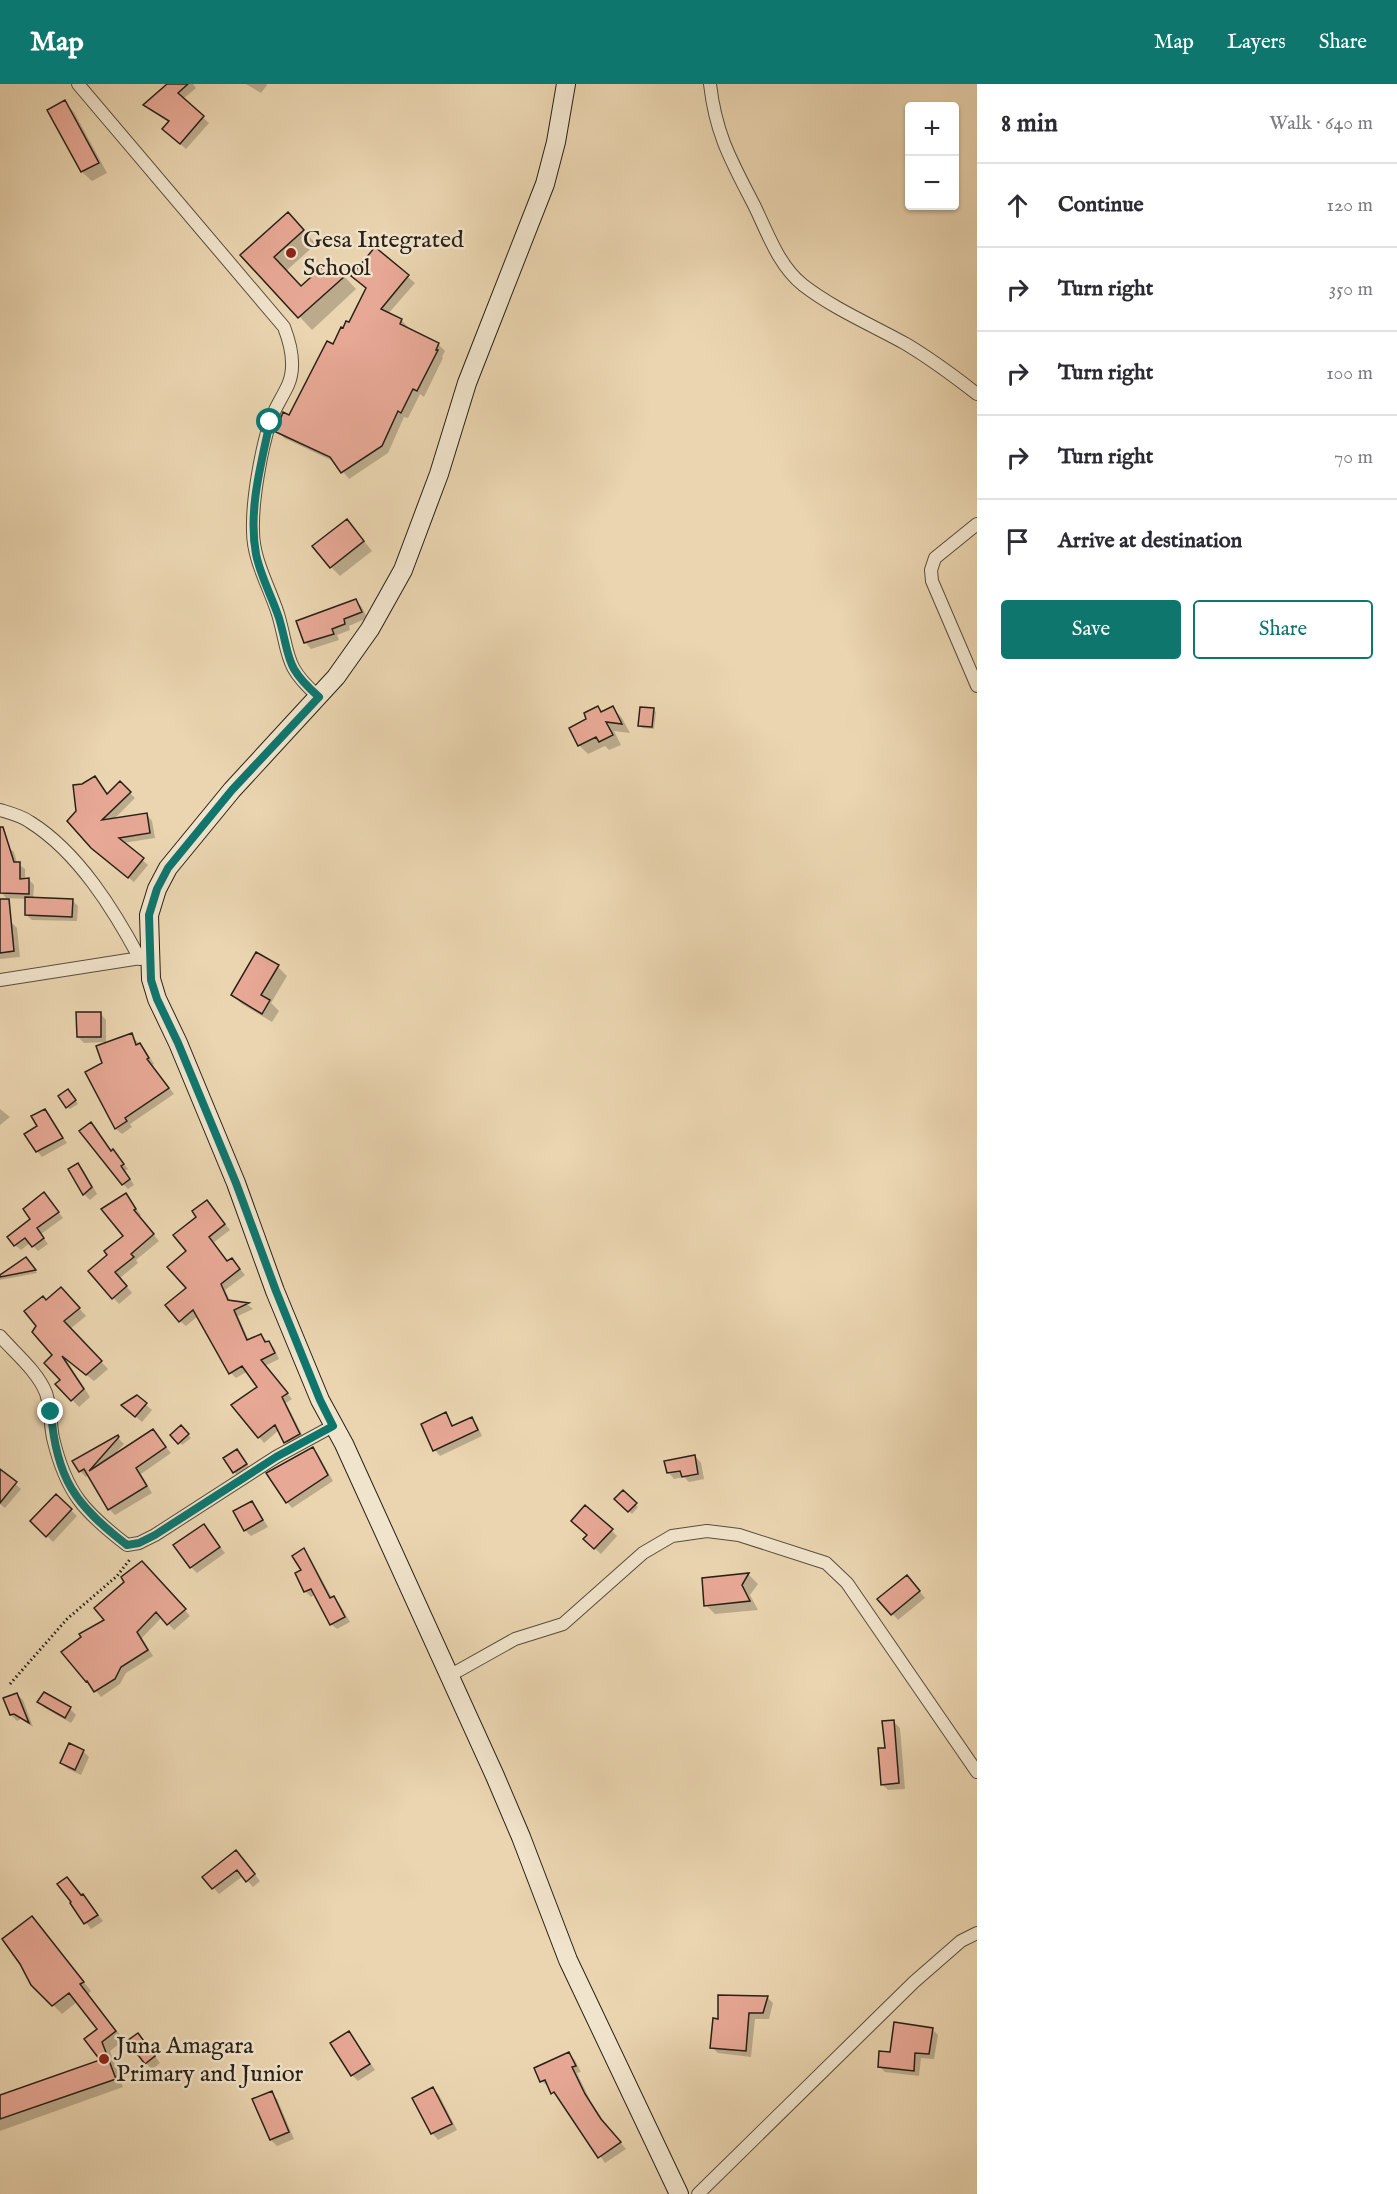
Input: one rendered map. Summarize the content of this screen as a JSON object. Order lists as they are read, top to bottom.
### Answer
{
  "places": ["Gesa Integrated School", "Juna Amagara Primary and Junior"],
  "page": {
    "header": "Map",
    "nav": ["Map", "Layers", "Share"],
    "heading": ["8 min", "Walk · 640 m"],
    "map_buttons": ["+", "−"],
    "list": [
      ["Continue", "120 m"],
      ["Turn right", "350 m"],
      ["Turn right", "100 m"],
      ["Turn right", "70 m"],
      "Arrive at destination"
    ],
    "buttons": ["Save", "Share"]
  }
}
